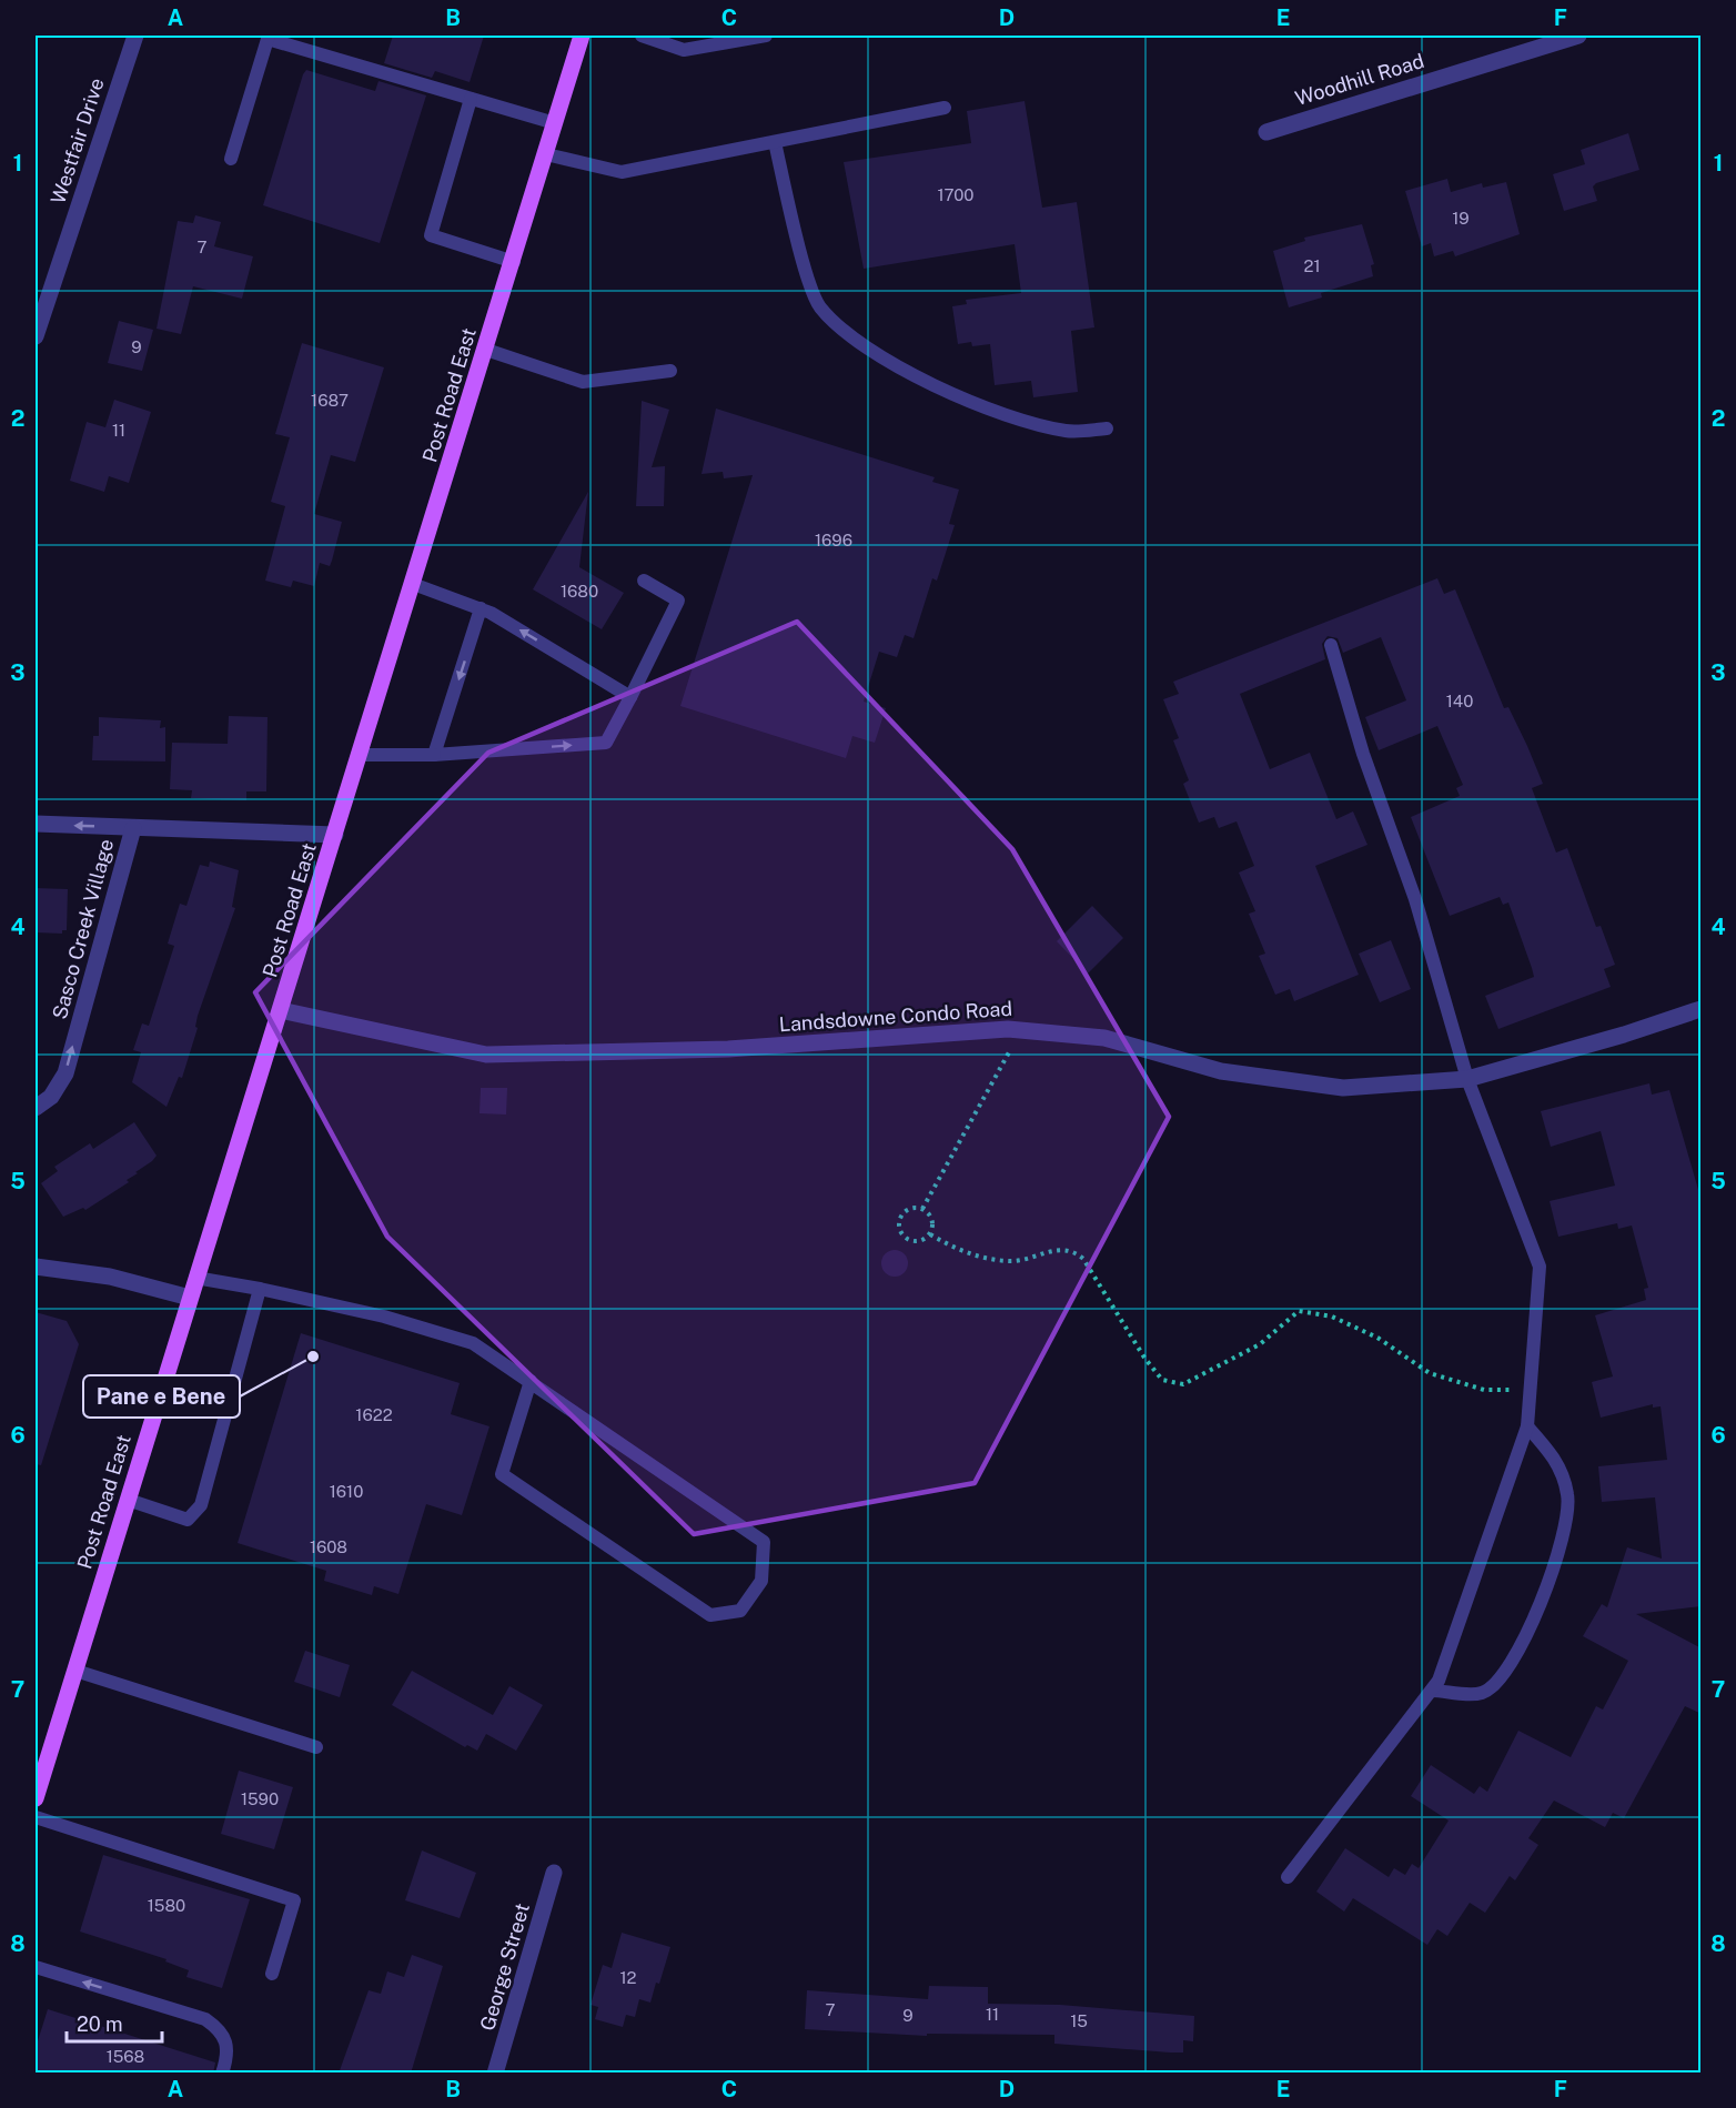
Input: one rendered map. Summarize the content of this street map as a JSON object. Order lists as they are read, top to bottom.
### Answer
{
  "streets": {
    "main road": ["Post Road East"],
    "street": [
      "Woodhill Road",
      "Westfair Drive",
      "Sasco Creek Village",
      "Landsdowne Condo Road",
      "George Street"
    ]
  },
  "crossings": [
    ["Post Road East", "Sasco Creek Village"],
    ["Post Road East", "Landsdowne Condo Road"]
  ],
  "places": ["Pane e Bene"],
  "house_numbers": [
    "1700",
    "19",
    "7",
    "21",
    "9",
    "1687",
    "11",
    "1696",
    "1680",
    "140",
    "1622",
    "1610",
    "1608",
    "1590",
    "1580",
    "12",
    "7",
    "11",
    "9",
    "15",
    "1568"
  ],
  "scale_bar": "20 m",
  "grid": {
    "columns": [
      "A",
      "B",
      "C",
      "D",
      "E",
      "F"
    ],
    "rows": [
      "1",
      "2",
      "3",
      "4",
      "5",
      "6",
      "7",
      "8"
    ]
  }
}
